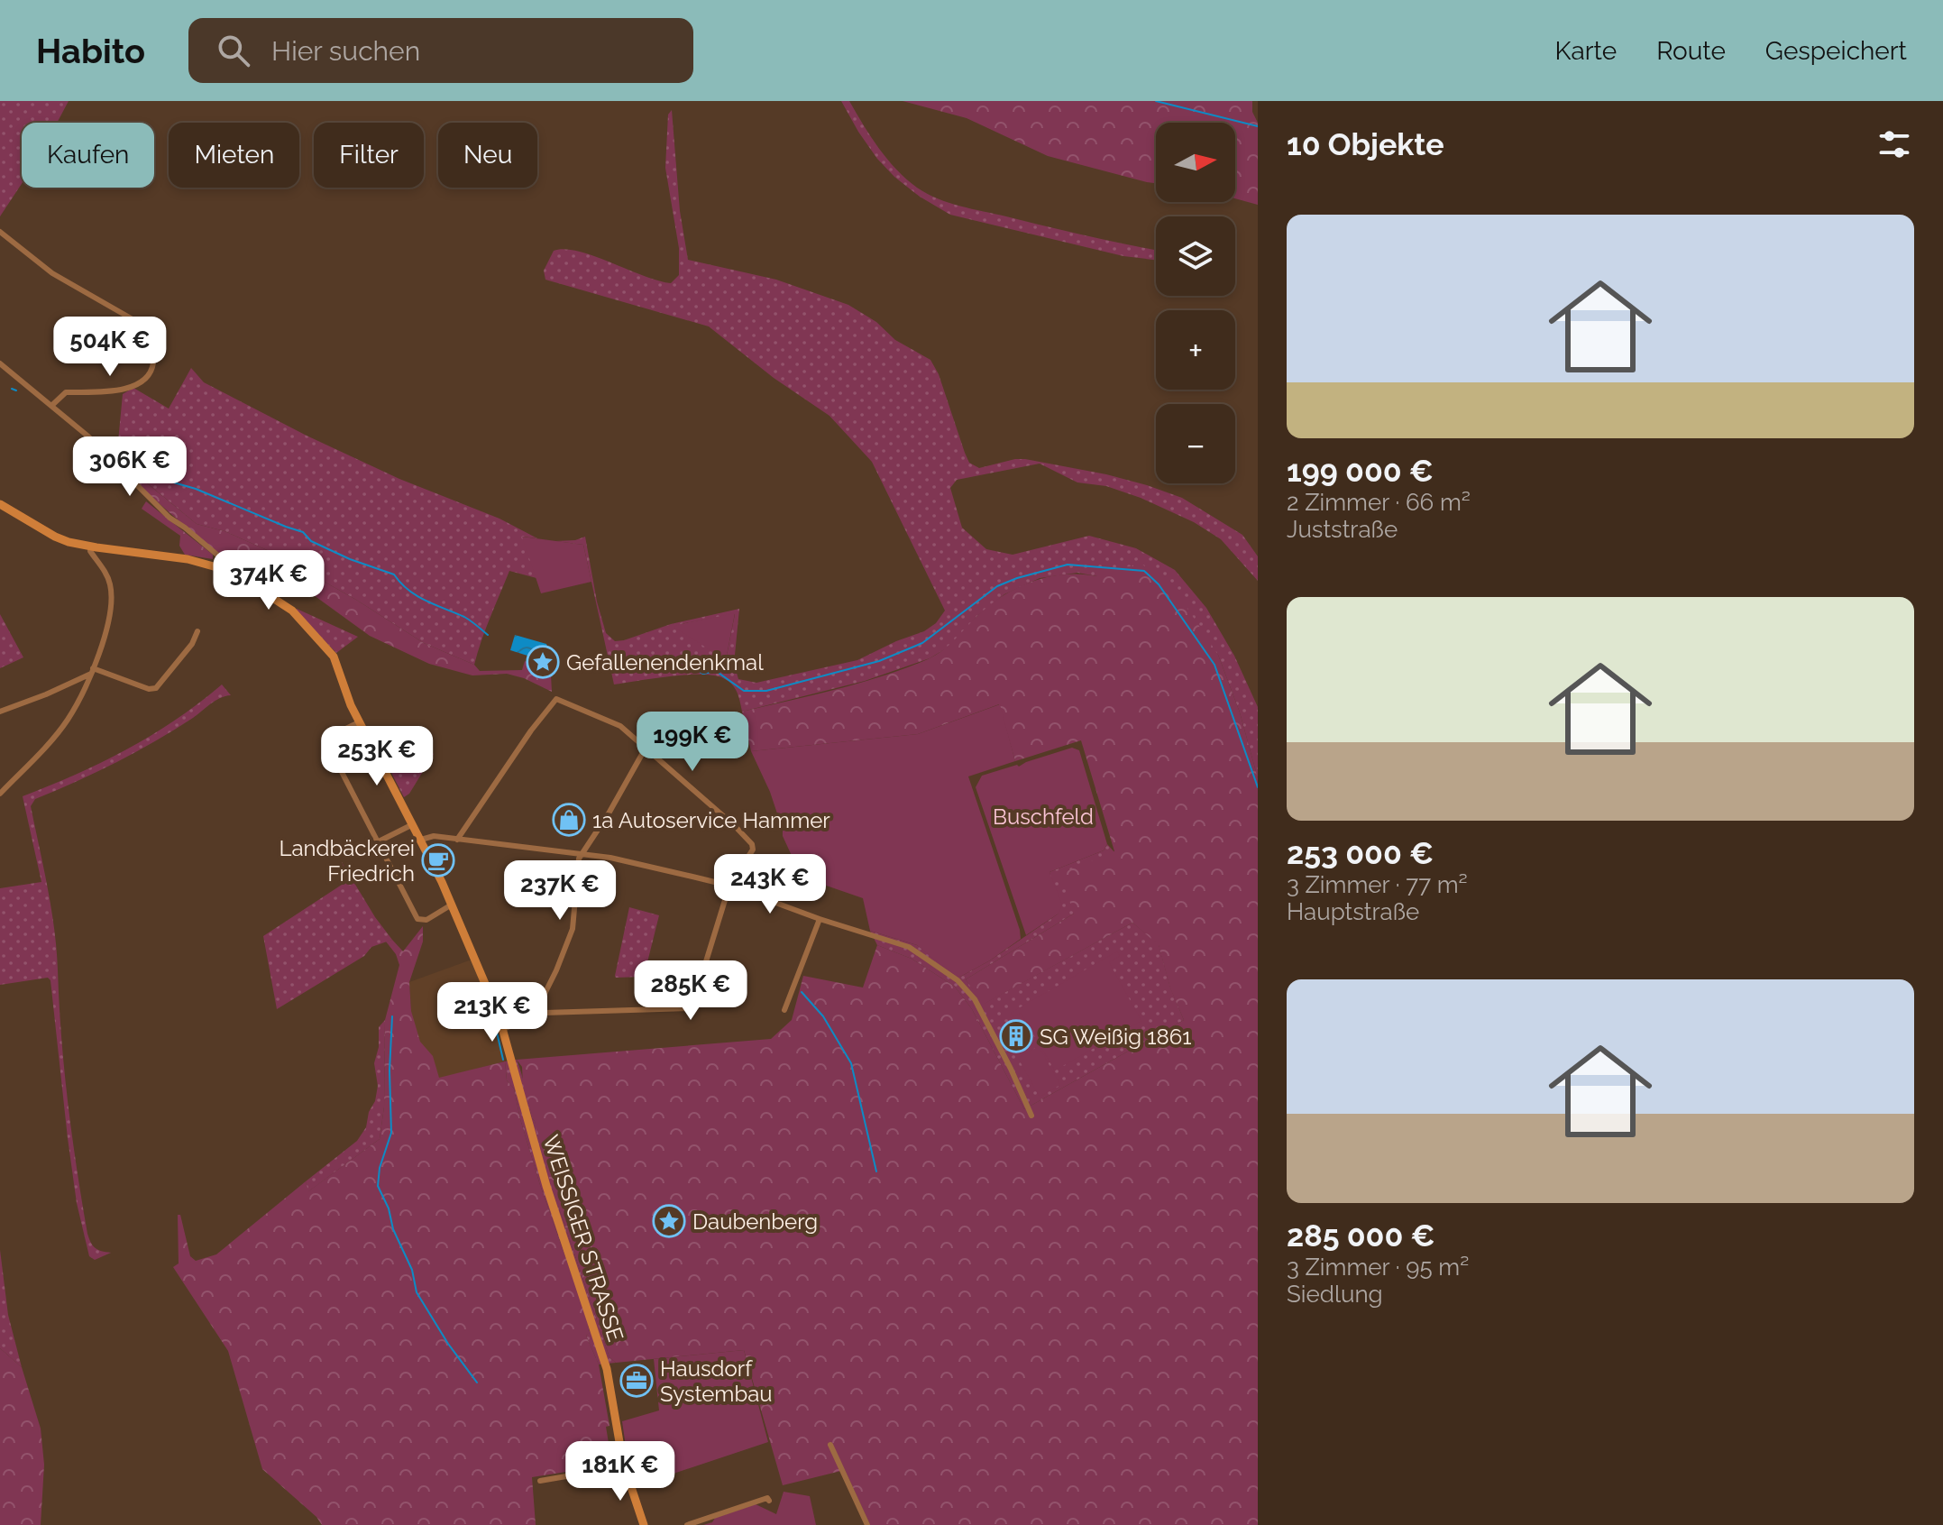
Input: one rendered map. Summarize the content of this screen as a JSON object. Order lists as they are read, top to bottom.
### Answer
{
  "streets": {
    "street": ["WEISSIGER STRASSE"]
  },
  "parks": ["Buschfeld"],
  "places": {
    "place": ["Gefallenendenkmal", "Daubenberg"],
    "shop": ["1a Autoservice Hammer"],
    "cafe": ["Landbäckerei Friedrich"],
    "building": ["SG Weißig 1861"],
    "office": ["Hausdorf Systembau"]
  },
  "north": "right",
  "page": {
    "header": "Habito",
    "search": "Hier suchen",
    "nav": ["Karte", "Route", "Gespeichert"],
    "heading": "10 Objekte",
    "map_buttons": ["+", "−"],
    "chip": [
      "Kaufen",
      "Mieten",
      "Filter",
      "Neu"
    ],
    "list": [
      {
        "name": "199 000 €",
        "note": "2 Zimmer · 66 m² · Juststraße"
      },
      {
        "name": "253 000 €",
        "note": "3 Zimmer · 77 m² · Hauptstraße"
      },
      {
        "name": "285 000 €",
        "note": "3 Zimmer · 95 m² · Siedlung"
      }
    ],
    "price": [
      "504K €",
      "306K €",
      "374K €",
      "199K €",
      "253K €",
      "243K €",
      "237K €",
      "285K €",
      "213K €",
      "181K €"
    ]
  }
}
